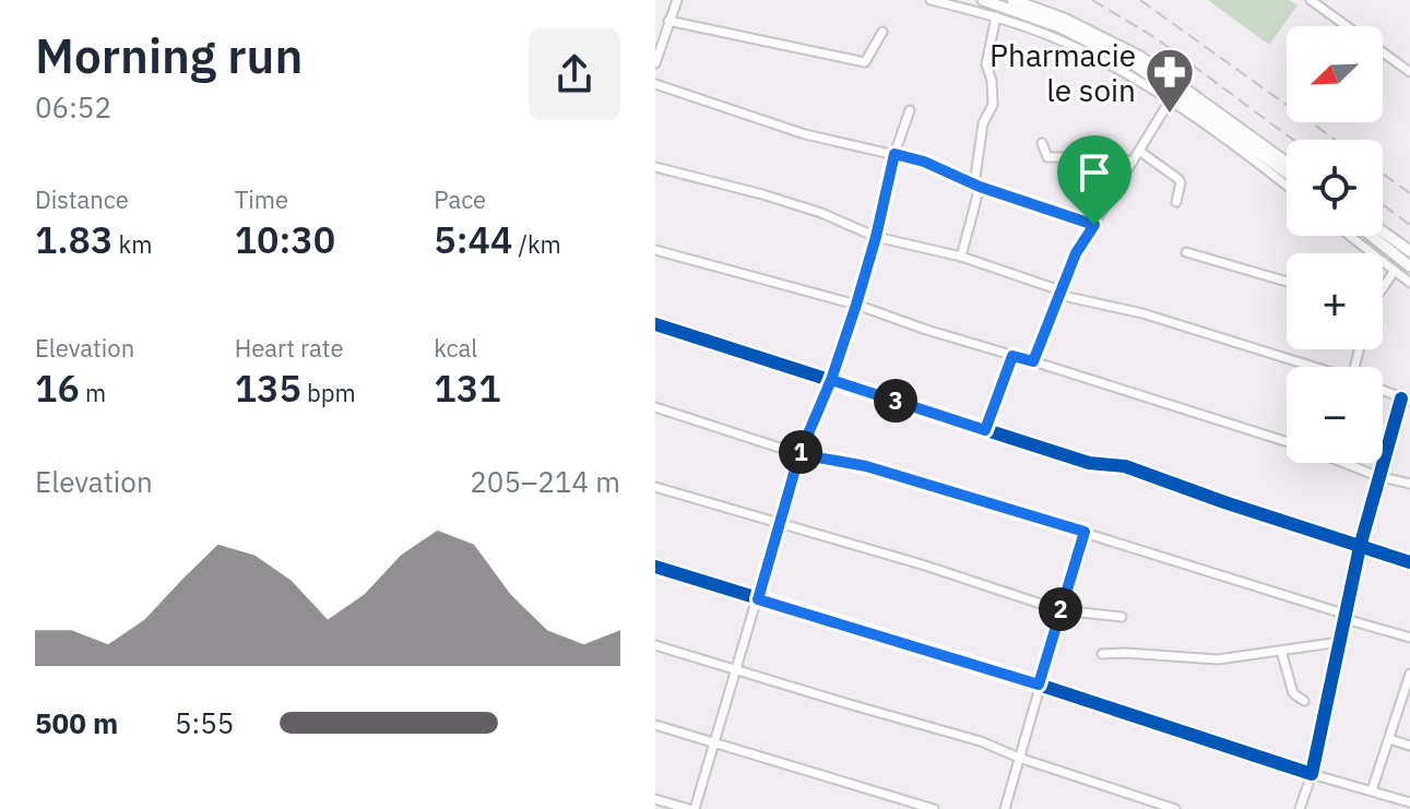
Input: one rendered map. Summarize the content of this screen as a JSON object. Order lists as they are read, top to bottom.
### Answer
{
  "places": {
    "pharmacy": ["Pharmacie le soin"]
  },
  "north": "bottom left",
  "page": {
    "heading": ["Morning run", "06:52"],
    "map_buttons": ["+", "−"],
    "stats": [
      ["Distance", "1.83 km"],
      ["Time", "10:30"],
      ["Pace", "5:44 /km"],
      ["Elevation", "16 m"],
      ["Heart rate", "135 bpm"],
      ["kcal", "131"]
    ],
    "pins": ["3", "1", "2"],
    "chart": ["Elevation", "205–214 m"],
    "list": [
      {
        "name": "500 m",
        "note": "5:55"
      }
    ]
  }
}
